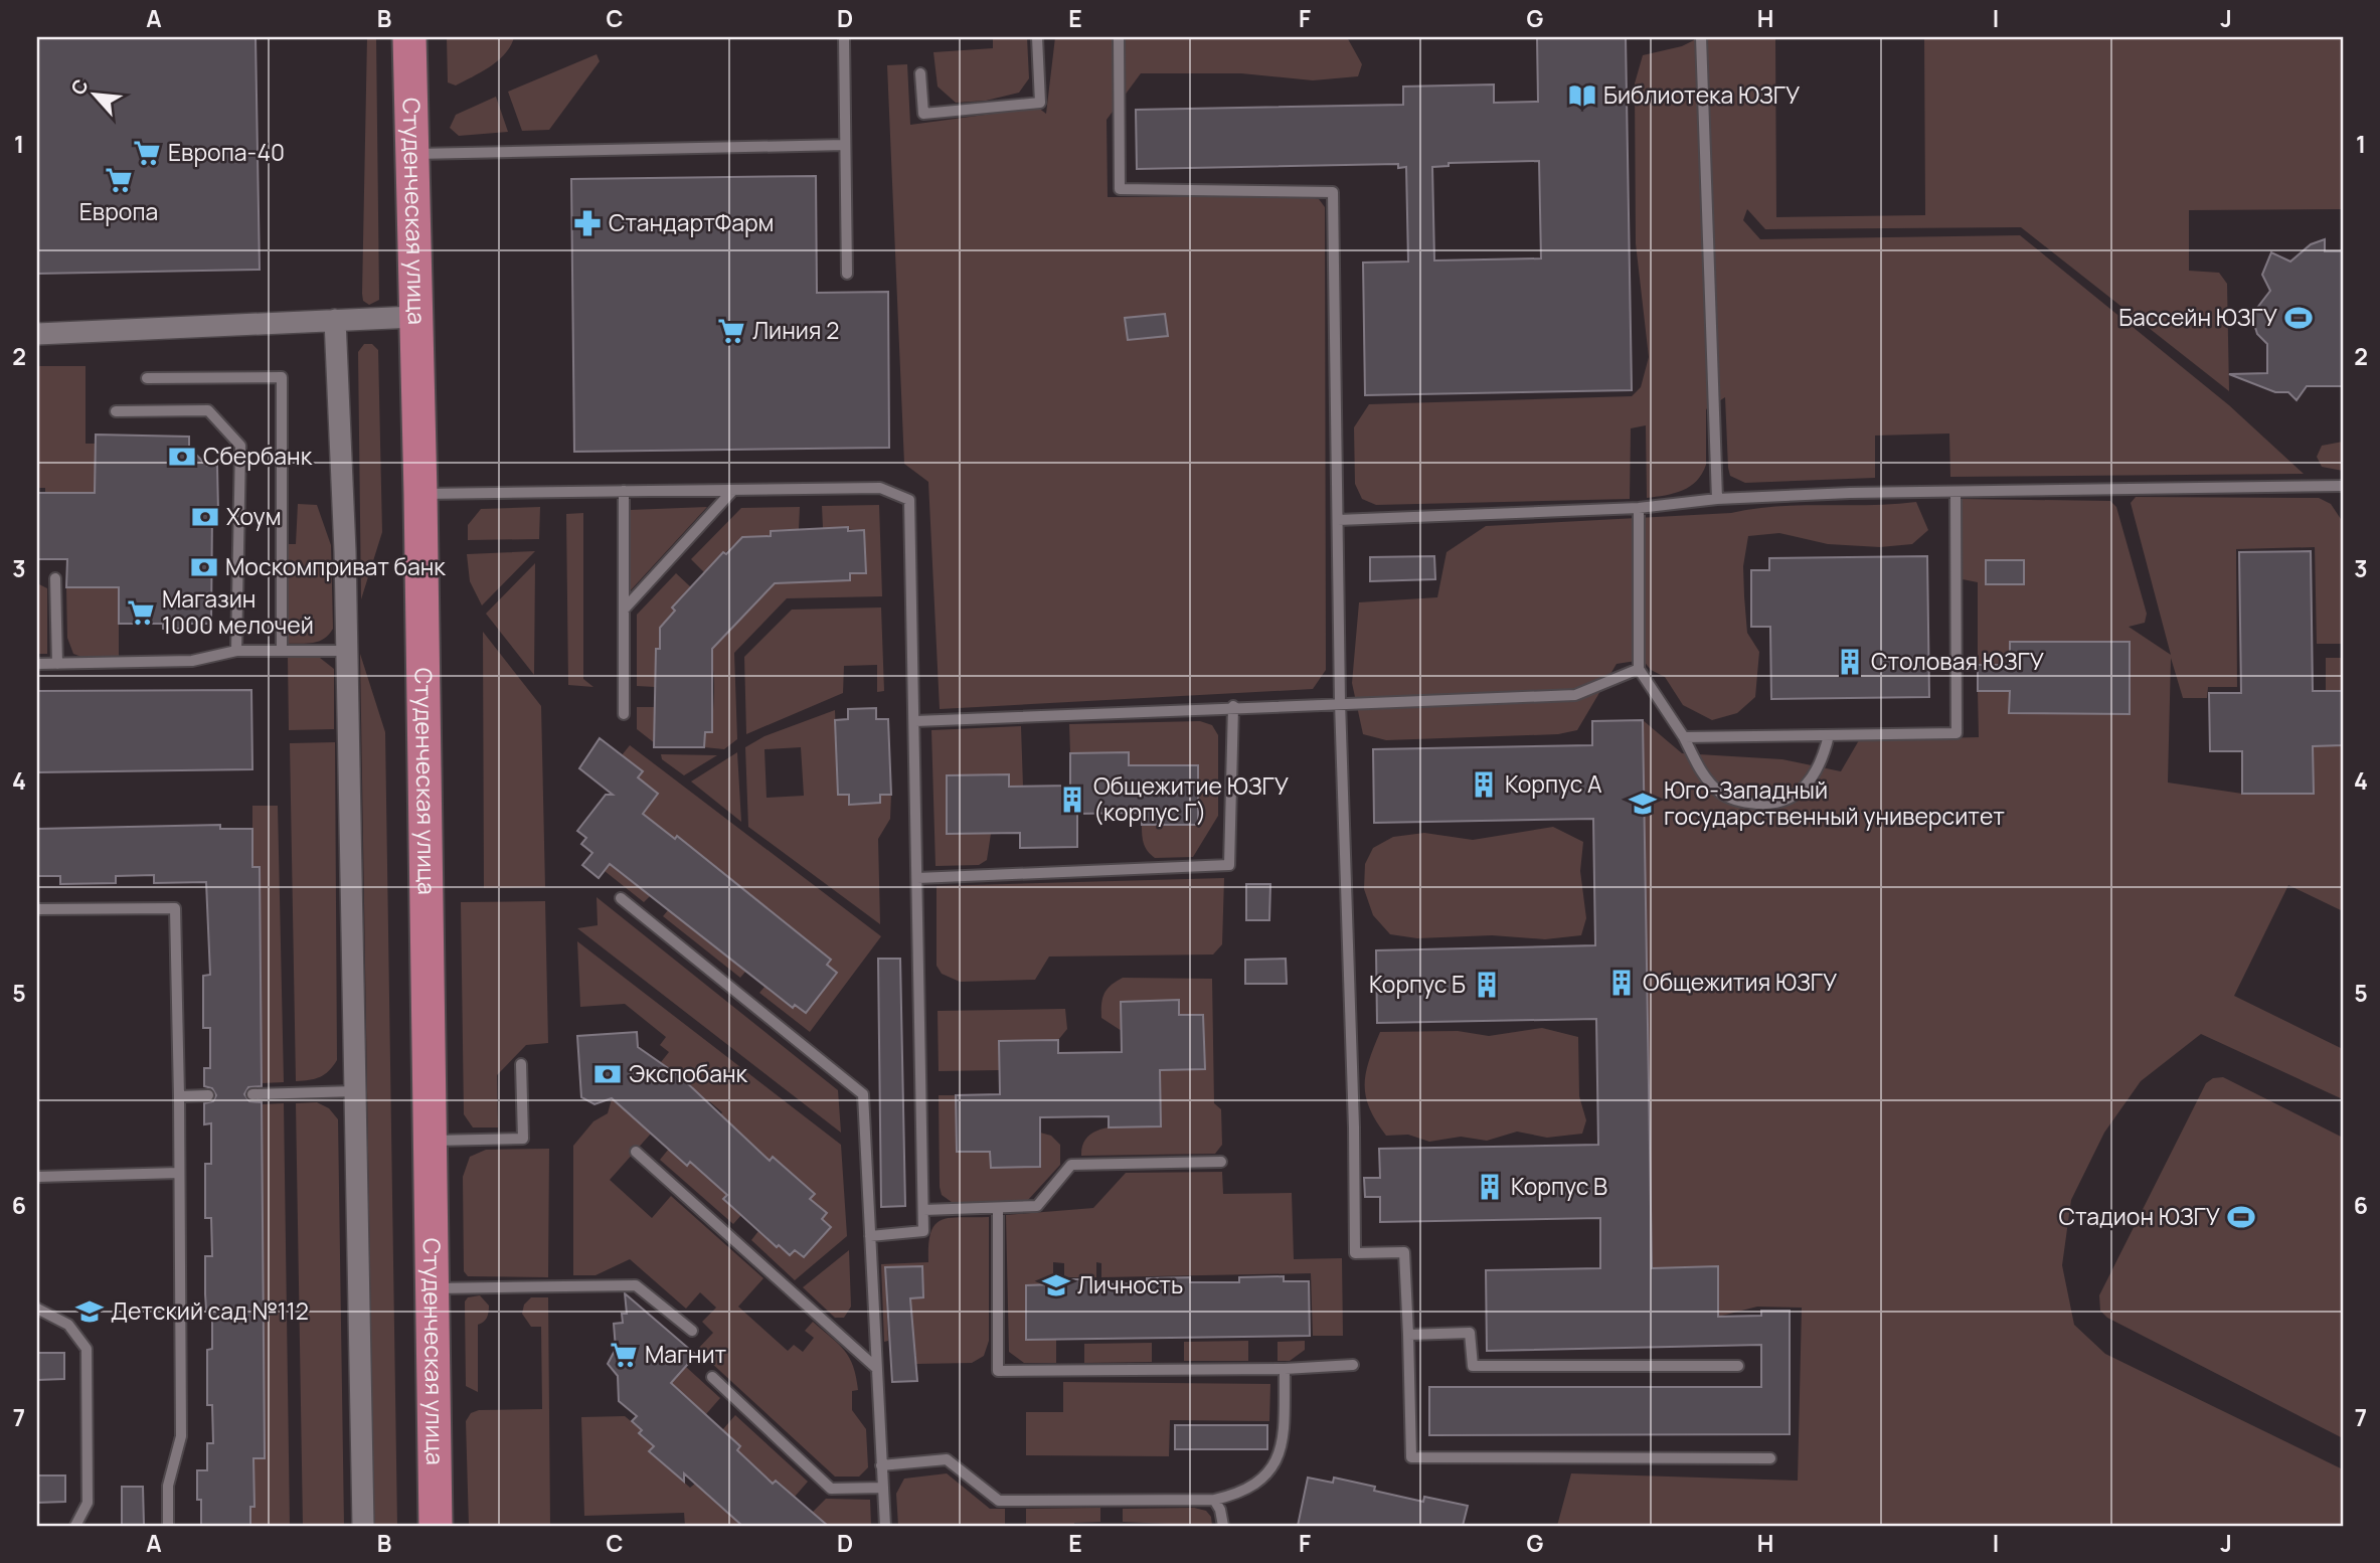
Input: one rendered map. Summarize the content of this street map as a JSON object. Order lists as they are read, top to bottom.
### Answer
{
  "streets": {
    "main road": ["Студенческая улица"]
  },
  "places": {
    "library": ["Библиотека ЮЗГУ"],
    "supermarket": [
      "Европа-40",
      "Европа",
      "Линия 2",
      "Магазин 1000 мелочей",
      "Магнит"
    ],
    "pharmacy": ["СтандартФарм"],
    "sports": ["Бассейн ЮЗГУ", "Стадион ЮЗГУ"],
    "bank": [
      "Сбербанк",
      "Хоум",
      "Москомприват банк",
      "Экспобанк"
    ],
    "building": [
      "Столовая ЮЗГУ",
      "Корпус А",
      "Общежитие ЮЗГУ (корпус Г)",
      "Общежития ЮЗГУ",
      "Корпус Б",
      "Корпус В"
    ],
    "school or university": ["Юго-Западный государственный университет", "Личность", "Детский сад №112"]
  },
  "north": "top left",
  "grid": {
    "columns": [
      "A",
      "B",
      "C",
      "D",
      "E",
      "F",
      "G",
      "H",
      "I",
      "J"
    ],
    "rows": [
      "1",
      "2",
      "3",
      "4",
      "5",
      "6",
      "7"
    ]
  }
}
